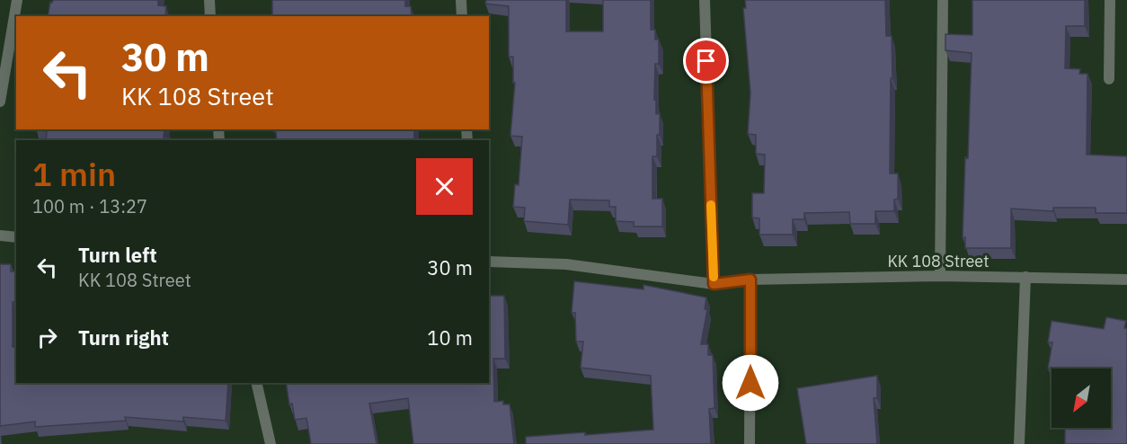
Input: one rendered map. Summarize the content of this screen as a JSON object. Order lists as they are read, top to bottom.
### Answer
{
  "streets": {
    "street": ["KK 108 Street"]
  },
  "north": "bottom left",
  "page": {
    "turn": ["30 m", "KK 108 Street"],
    "heading": ["1 min", "100 m · 13:27"],
    "list": [
      {
        "name": "Turn left",
        "note": "KK 108 Street",
        "value": "30 m"
      },
      {
        "name": "Turn right",
        "value": "10 m"
      }
    ]
  }
}
